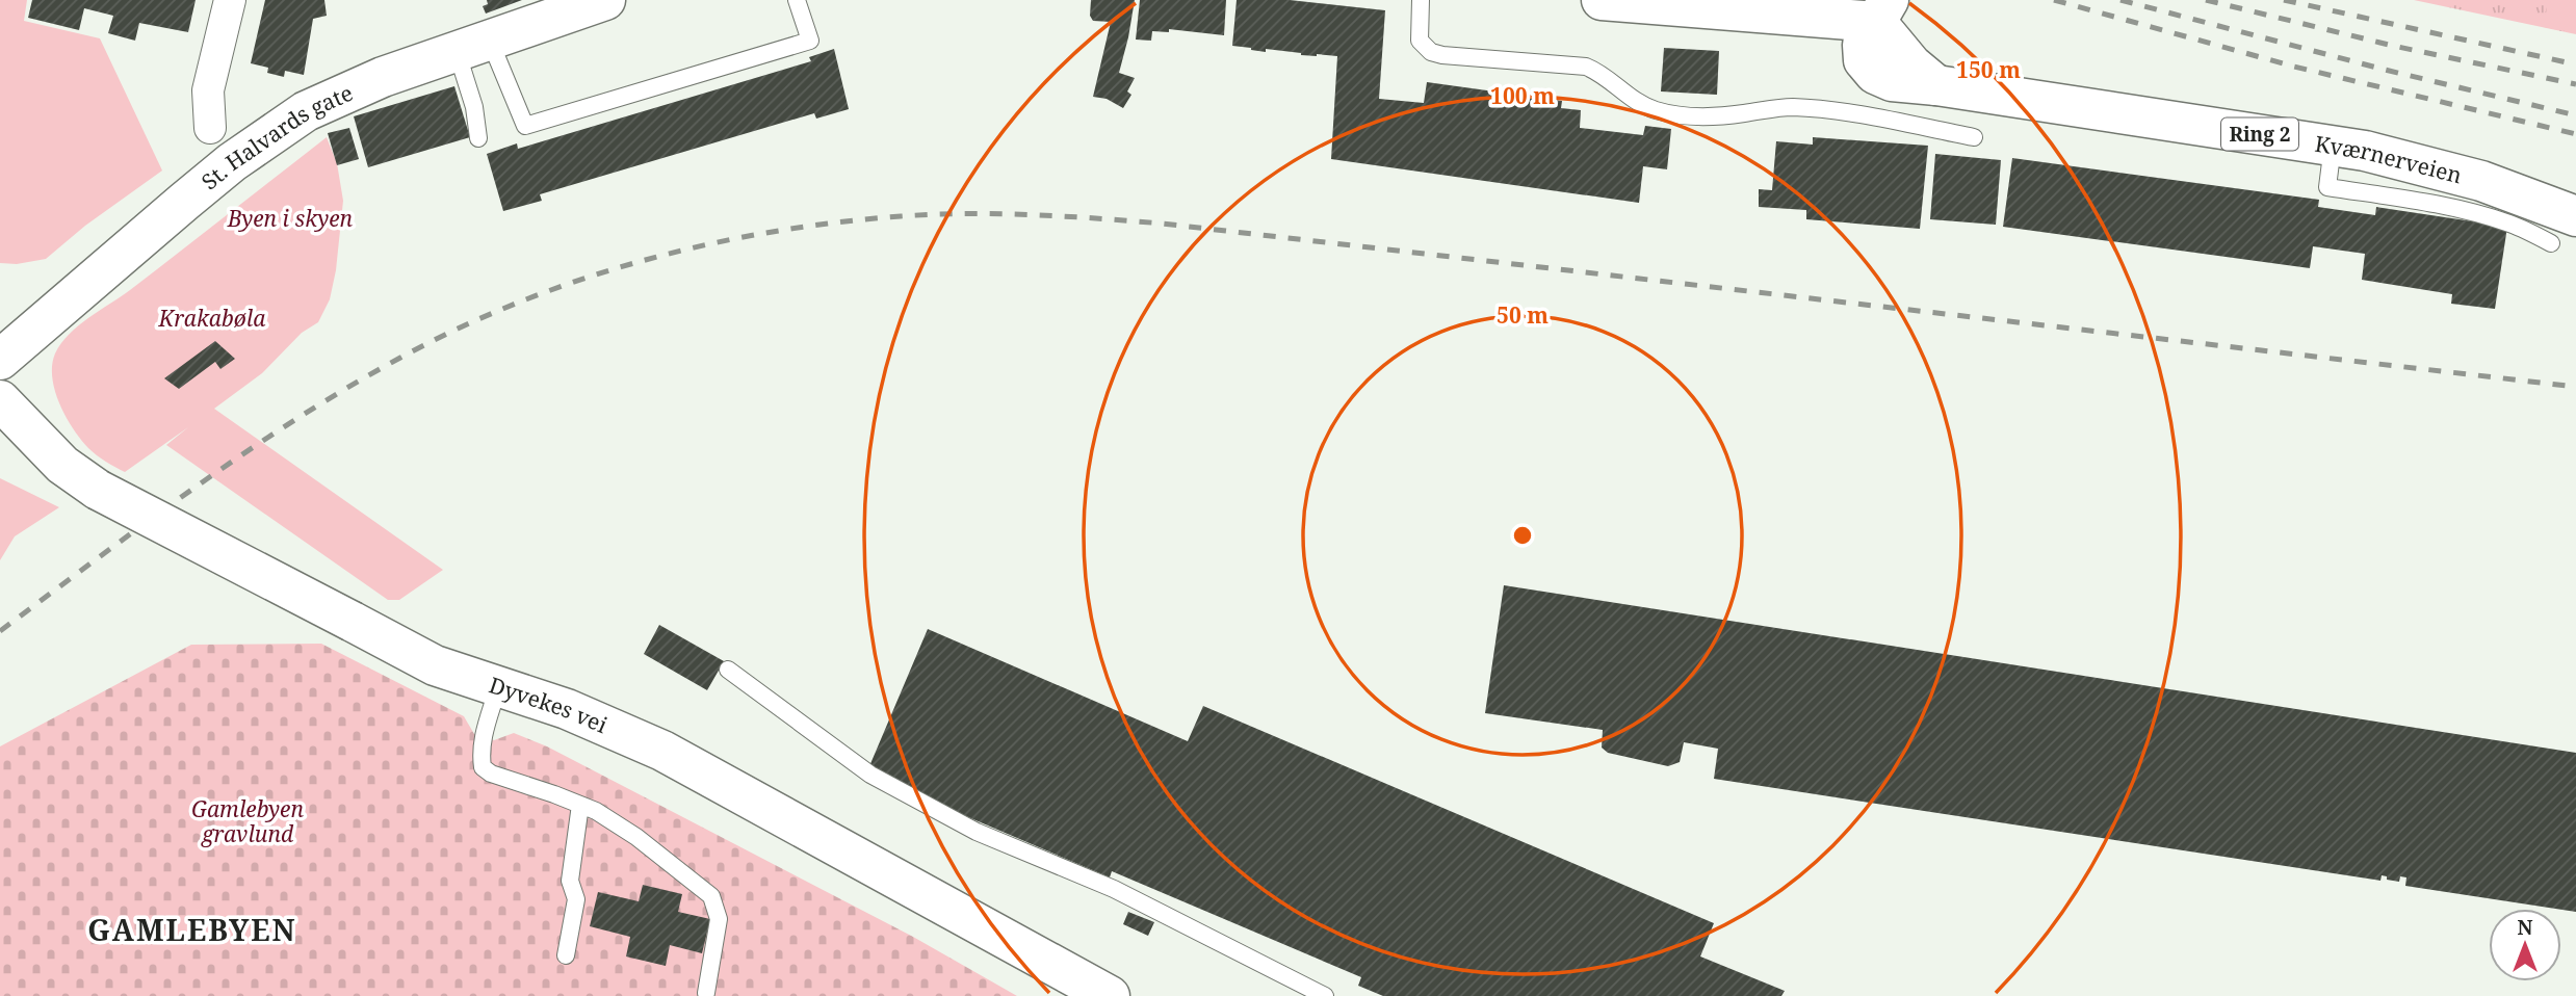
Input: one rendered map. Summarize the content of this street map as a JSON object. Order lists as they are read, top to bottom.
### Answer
{
  "streets": {
    "street": [
      "Ring 2",
      "St. Halvards gate",
      "Kværnerveien",
      "Dyvekes vei"
    ]
  },
  "districts": ["GAMLEBYEN"],
  "parks": ["Byen i skyen", "Krakabøla", "Gamlebyen gravlund"],
  "north": "top",
  "rings": ["150 m", "100 m", "50 m"]
}
